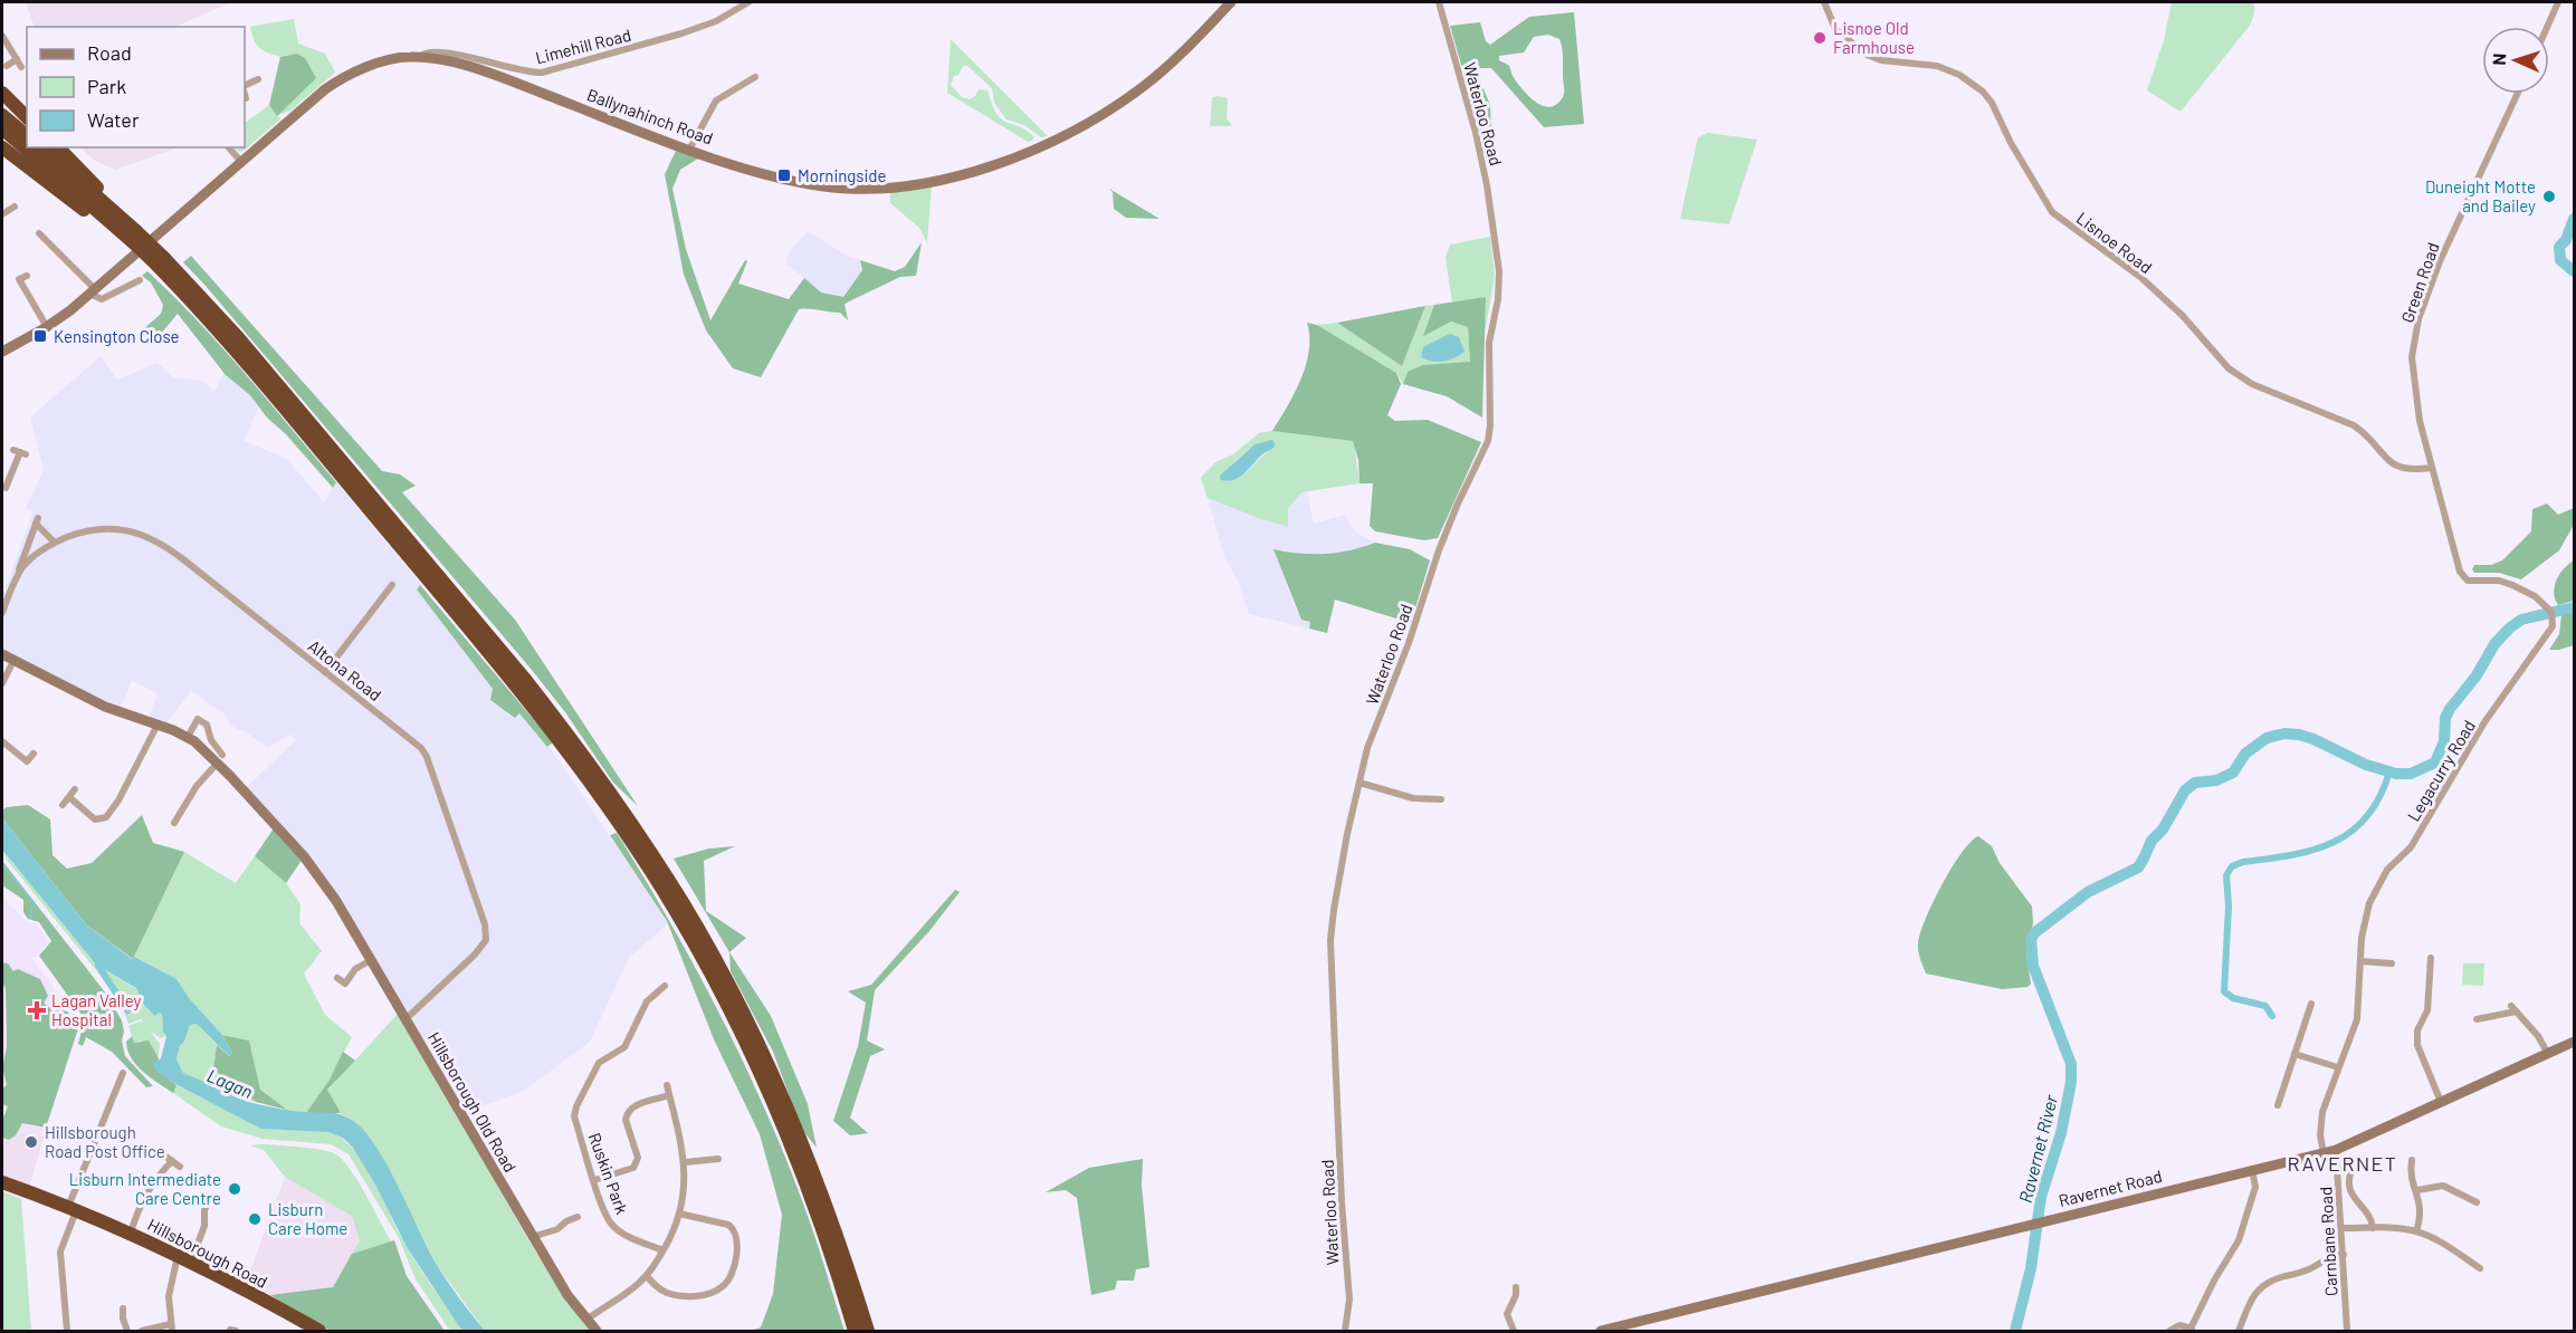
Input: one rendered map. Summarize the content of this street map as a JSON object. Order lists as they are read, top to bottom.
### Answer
{
  "streets": {
    "highway": ["Hillsborough Road"],
    "street": [
      "Limehill Road",
      "Waterloo Road",
      "Ballynahinch Road",
      "Lisnoe Road",
      "Green Road",
      "Altona Road",
      "Legacurry Road",
      "Hillsborough Old Road",
      "Ruskin Park",
      "Ravernet Road",
      "Carnbane Road"
    ]
  },
  "crossings": [
    ["Limehill Road", "Ballynahinch Road"],
    ["Lisnoe Road", "Green Road"],
    ["Lisnoe Road", "Legacurry Road"],
    ["Green Road", "Legacurry Road"],
    ["Altona Road", "Hillsborough Old Road"],
    ["Legacurry Road", "Ravernet Road"],
    ["Ravernet Road", "Carnbane Road"]
  ],
  "districts": ["RAVERNET"],
  "water": ["Lagan", "Ravernet River"],
  "places": {
    "other": [
      "Lisnoe Old Farmhouse",
      "Duneight Motte and Bailey",
      "Hillsborough Road Post Office",
      "Lisburn Intermediate Care Centre",
      "Lisburn Care Home"
    ],
    "transit": ["Morningside", "Kensington Close"],
    "health": ["Lagan Valley Hospital"]
  },
  "legend": ["Road", "Park", "Water"],
  "north": "left"
}
